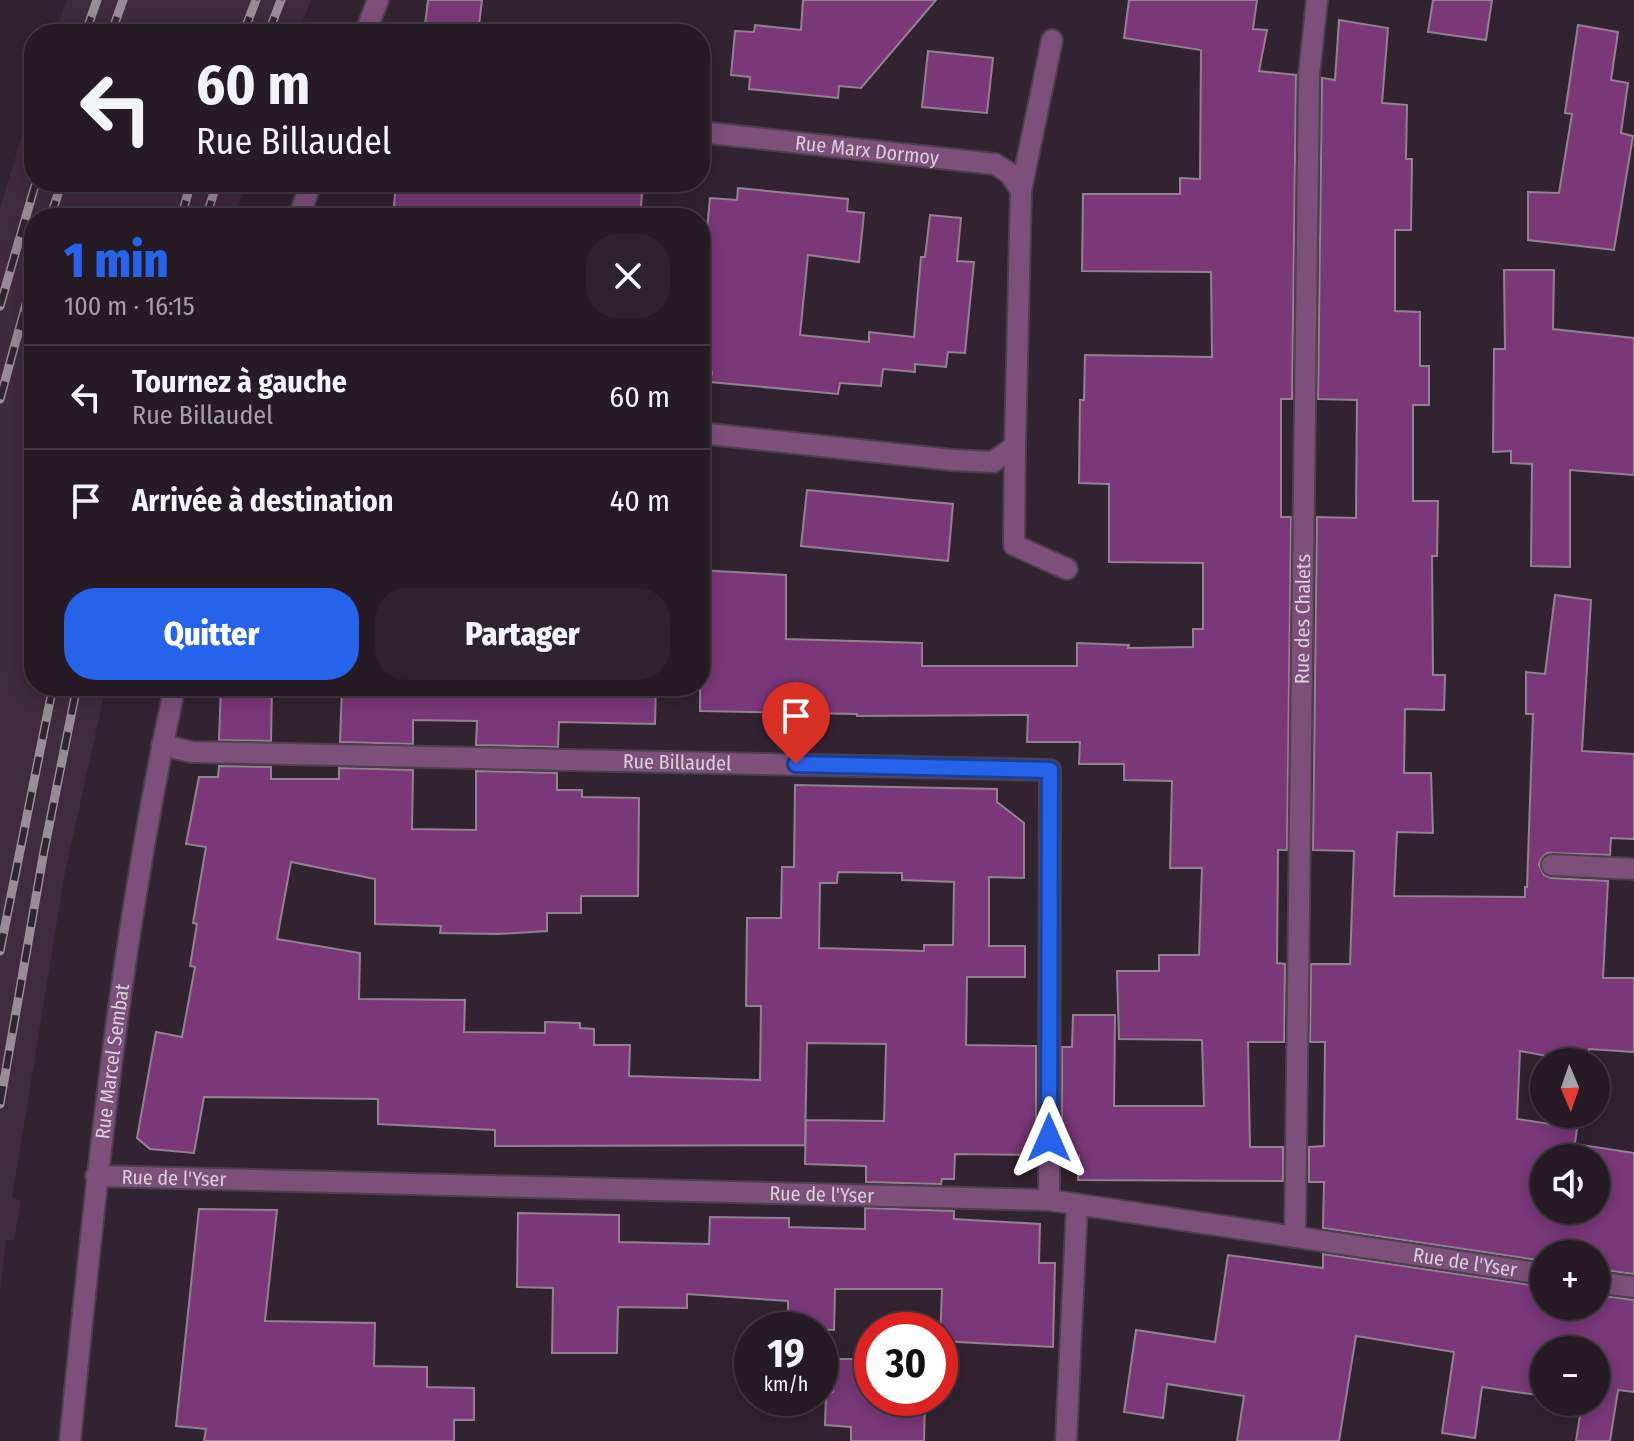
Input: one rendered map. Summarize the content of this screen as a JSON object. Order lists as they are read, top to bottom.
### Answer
{
  "streets": {
    "street": [
      "Rue Marx Dormoy",
      "Rue des Chalets",
      "Rue Billaudel",
      "Rue Marcel Sembat",
      "Rue de l'Yser"
    ]
  },
  "crossings": [
    ["Rue des Chalets", "Rue de l'Yser"],
    ["Rue Billaudel", "Rue Marcel Sembat"],
    ["Rue Billaudel", "Rue de l'Yser"],
    ["Rue Marcel Sembat", "Rue de l'Yser"]
  ],
  "north": "bottom",
  "page": {
    "turn": ["60 m", "Rue Billaudel"],
    "heading": ["1 min", "100 m · 16:15"],
    "list": [
      {
        "name": "Tournez à gauche",
        "note": "Rue Billaudel",
        "value": "60 m"
      },
      {
        "name": "Arrivée à destination",
        "value": "40 m"
      }
    ],
    "buttons": ["Quitter", "Partager"],
    "map_buttons": ["+", "−"],
    "speed": "19 km/h",
    "limit": "30"
  }
}
